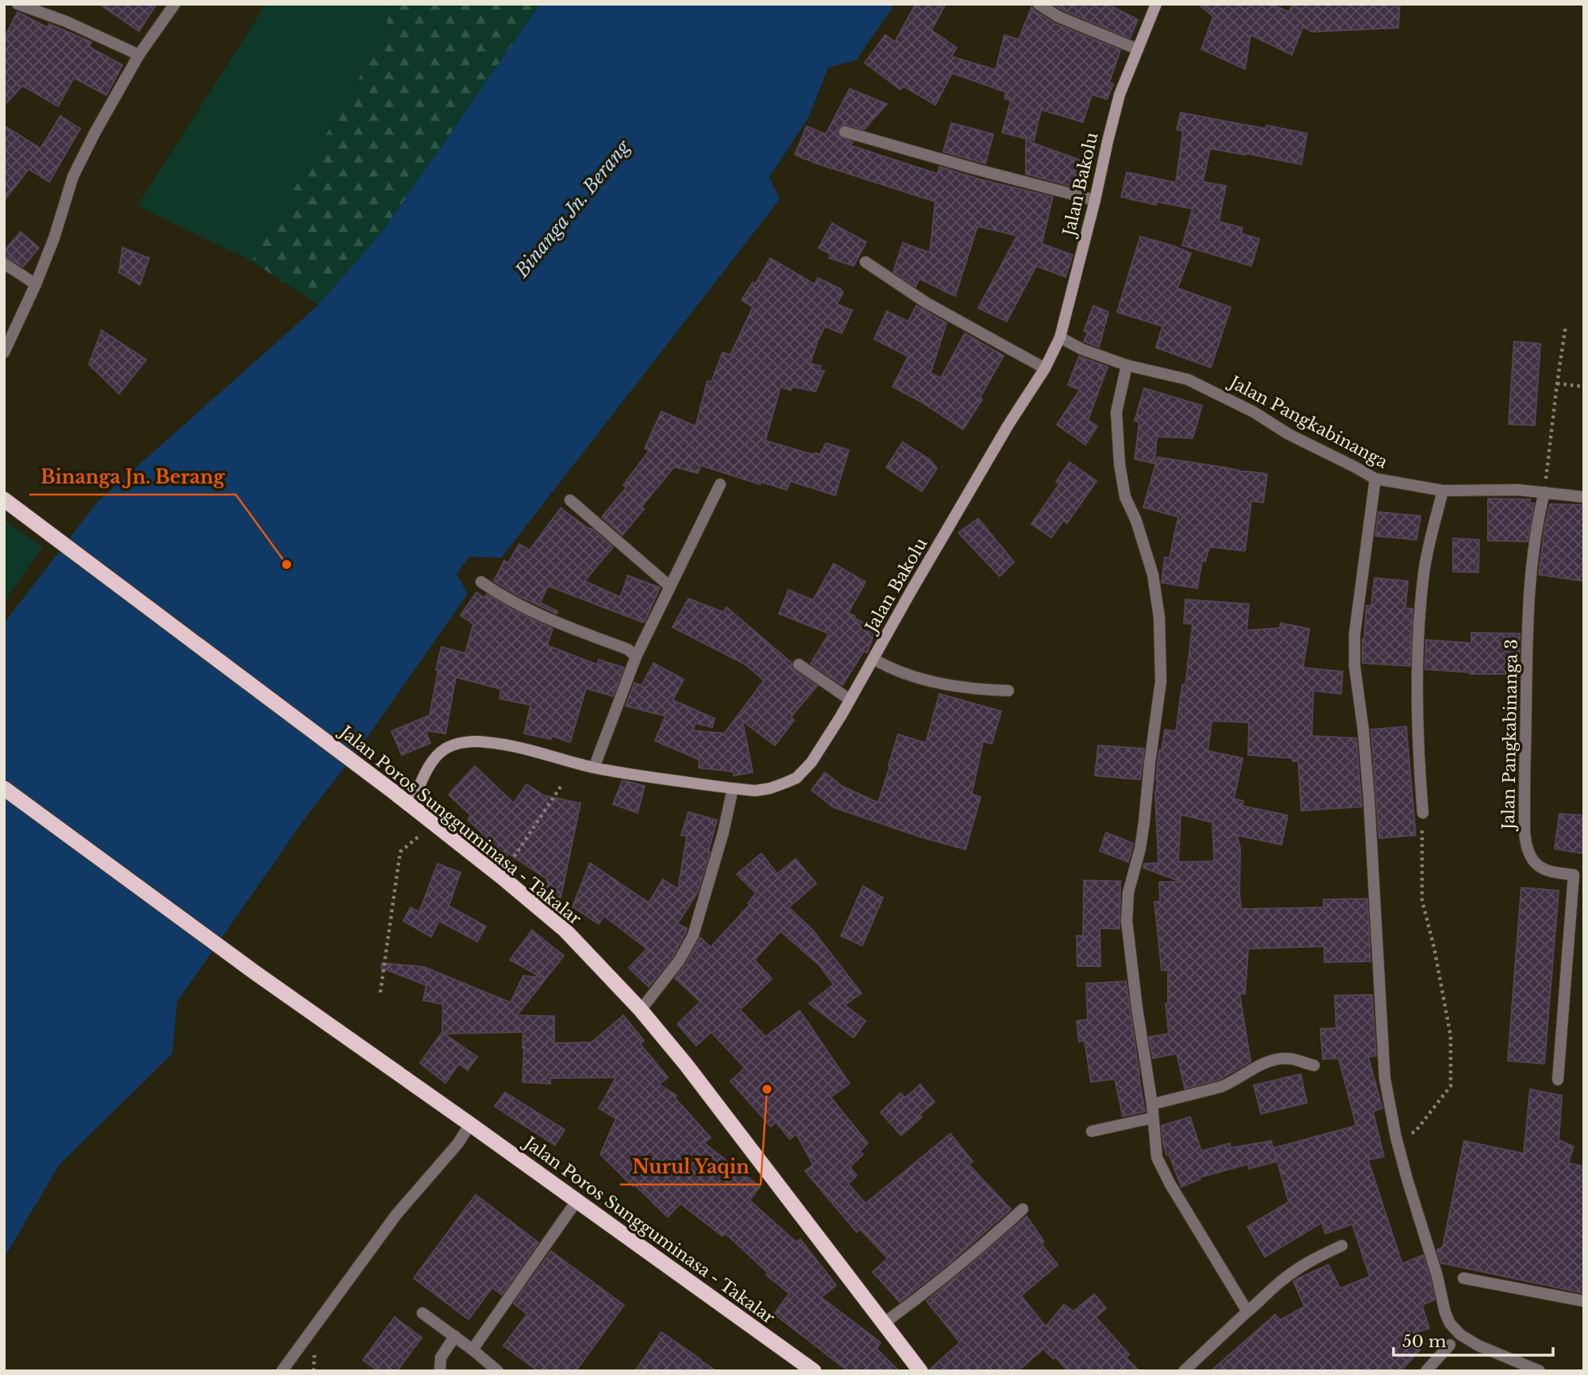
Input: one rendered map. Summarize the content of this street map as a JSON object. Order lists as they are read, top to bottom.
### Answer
{
  "streets": {
    "highway": ["Jalan Poros Sungguminasa - Takalar"],
    "main road": ["Jalan Bakolu"],
    "street": ["Jalan Pangkabinanga", "Jalan Pangkabinanga 3"]
  },
  "crossings": [
    ["Jalan Bakolu", "Jalan Pangkabinanga"],
    ["Jalan Bakolu", "Jalan Poros Sungguminasa - Takalar"],
    ["Jalan Pangkabinanga", "Jalan Pangkabinanga 3"]
  ],
  "water": ["Binanga Jn. Berang"],
  "places": ["Binanga Jn. Berang", "Nurul Yaqin"],
  "scale_bar": "50 m"
}
